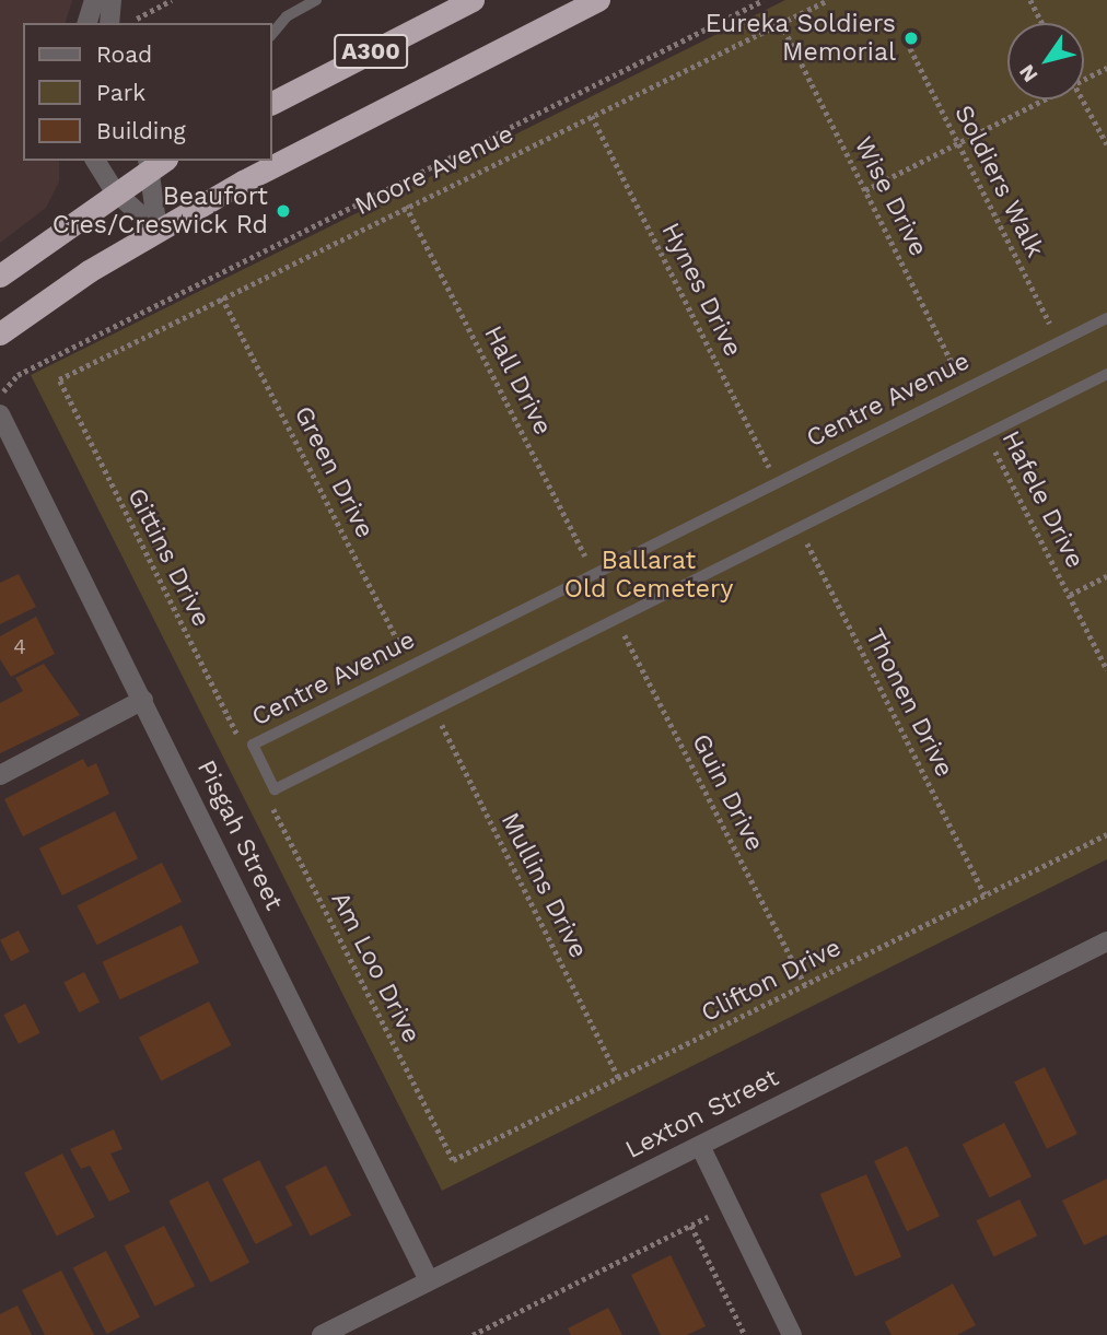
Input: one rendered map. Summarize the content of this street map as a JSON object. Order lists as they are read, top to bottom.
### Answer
{
  "streets": {
    "highway": ["A300"],
    "street": ["Pisgah Street", "Lexton Street"],
    "lane": ["Centre Avenue"],
    "path": [
      "Moore Avenue",
      "Soldiers Walk",
      "Wise Drive",
      "Hynes Drive",
      "Hall Drive",
      "Green Drive",
      "Hafele Drive",
      "Gittins Drive",
      "Thonen Drive",
      "Guin Drive",
      "Mullins Drive",
      "Am Loo Drive",
      "Clifton Drive"
    ]
  },
  "crossings": [
    ["Moore Avenue", "Wise Drive"],
    ["Moore Avenue", "Hynes Drive"],
    ["Moore Avenue", "Hall Drive"],
    ["Moore Avenue", "Green Drive"],
    ["Moore Avenue", "Gittins Drive"],
    ["Soldiers Walk", "Centre Avenue"],
    ["Wise Drive", "Centre Avenue"],
    ["Hynes Drive", "Centre Avenue"],
    ["Hall Drive", "Centre Avenue"],
    ["Centre Avenue", "Green Drive"],
    ["Centre Avenue", "Gittins Drive"],
    ["Centre Avenue", "Am Loo Drive"],
    ["Thonen Drive", "Clifton Drive"],
    ["Guin Drive", "Clifton Drive"],
    ["Pisgah Street", "Lexton Street"],
    ["Mullins Drive", "Clifton Drive"],
    ["Am Loo Drive", "Clifton Drive"]
  ],
  "parks": ["Ballarat Old Cemetery"],
  "places": ["Eureka Soldiers Memorial", "Beaufort Cres/Creswick Rd"],
  "house_numbers": ["4"],
  "legend": ["Road", "Park", "Building"],
  "north": "bottom left"
}
